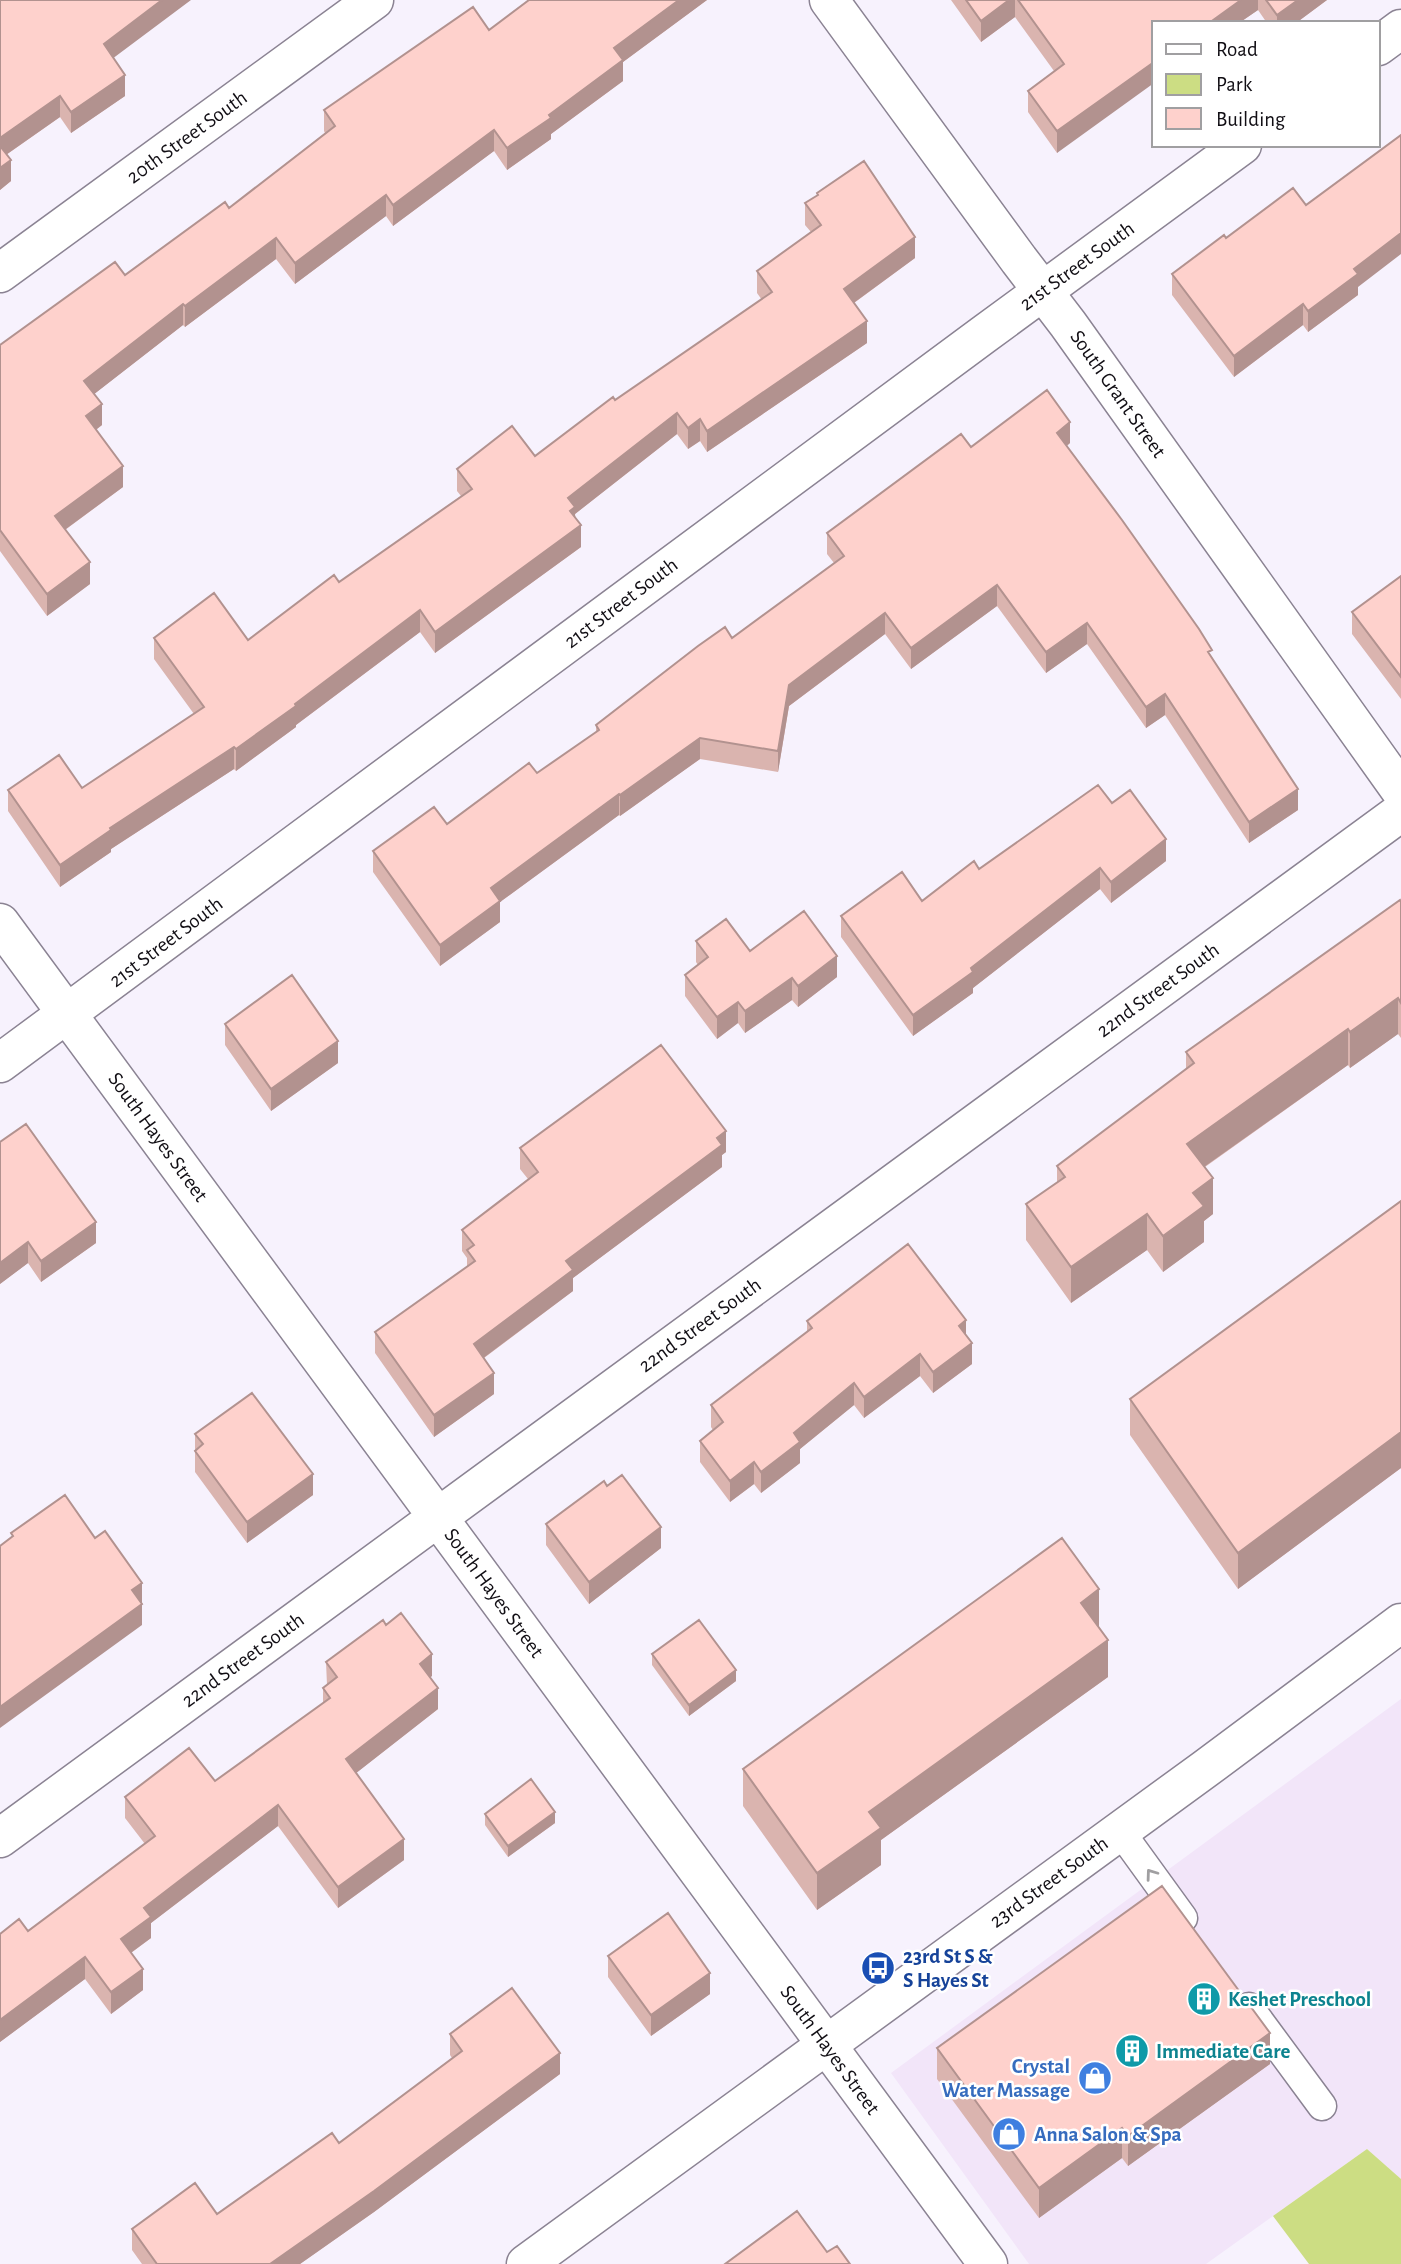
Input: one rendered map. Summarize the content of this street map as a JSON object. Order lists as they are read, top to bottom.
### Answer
{
  "streets": {
    "street": [
      "20th Street South",
      "21st Street South",
      "South Grant Street",
      "22nd Street South",
      "South Hayes Street",
      "23rd Street South"
    ]
  },
  "crossings": [
    ["21st Street South", "South Grant Street"],
    ["21st Street South", "South Hayes Street"],
    ["22nd Street South", "South Hayes Street"],
    ["South Hayes Street", "23rd Street South"]
  ],
  "places": {
    "bus stop": ["23rd St S & S Hayes St"],
    "building": ["Keshet Preschool", "Immediate Care"],
    "shop": ["Crystal Water Massage", "Anna Salon & Spa"]
  },
  "legend": ["Road", "Park", "Building"]
}
